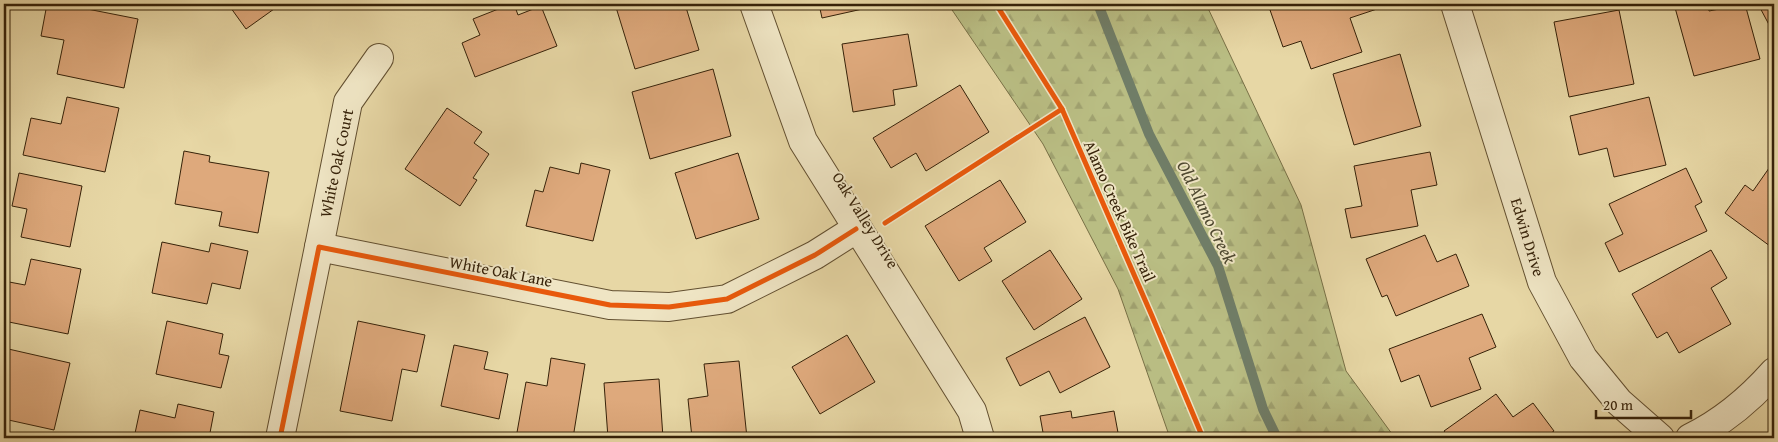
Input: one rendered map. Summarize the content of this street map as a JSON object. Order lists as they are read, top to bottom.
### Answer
{
  "streets": {
    "street": [
      "White Oak Court",
      "Oak Valley Drive",
      "Edwin Drive",
      "White Oak Lane"
    ],
    "cycle path": ["Alamo Creek Bike Trail"]
  },
  "crossings": [
    ["White Oak Court", "White Oak Lane"],
    ["Oak Valley Drive", "White Oak Lane"]
  ],
  "water": ["Old Alamo Creek"],
  "scale_bar": "20 m"
}
